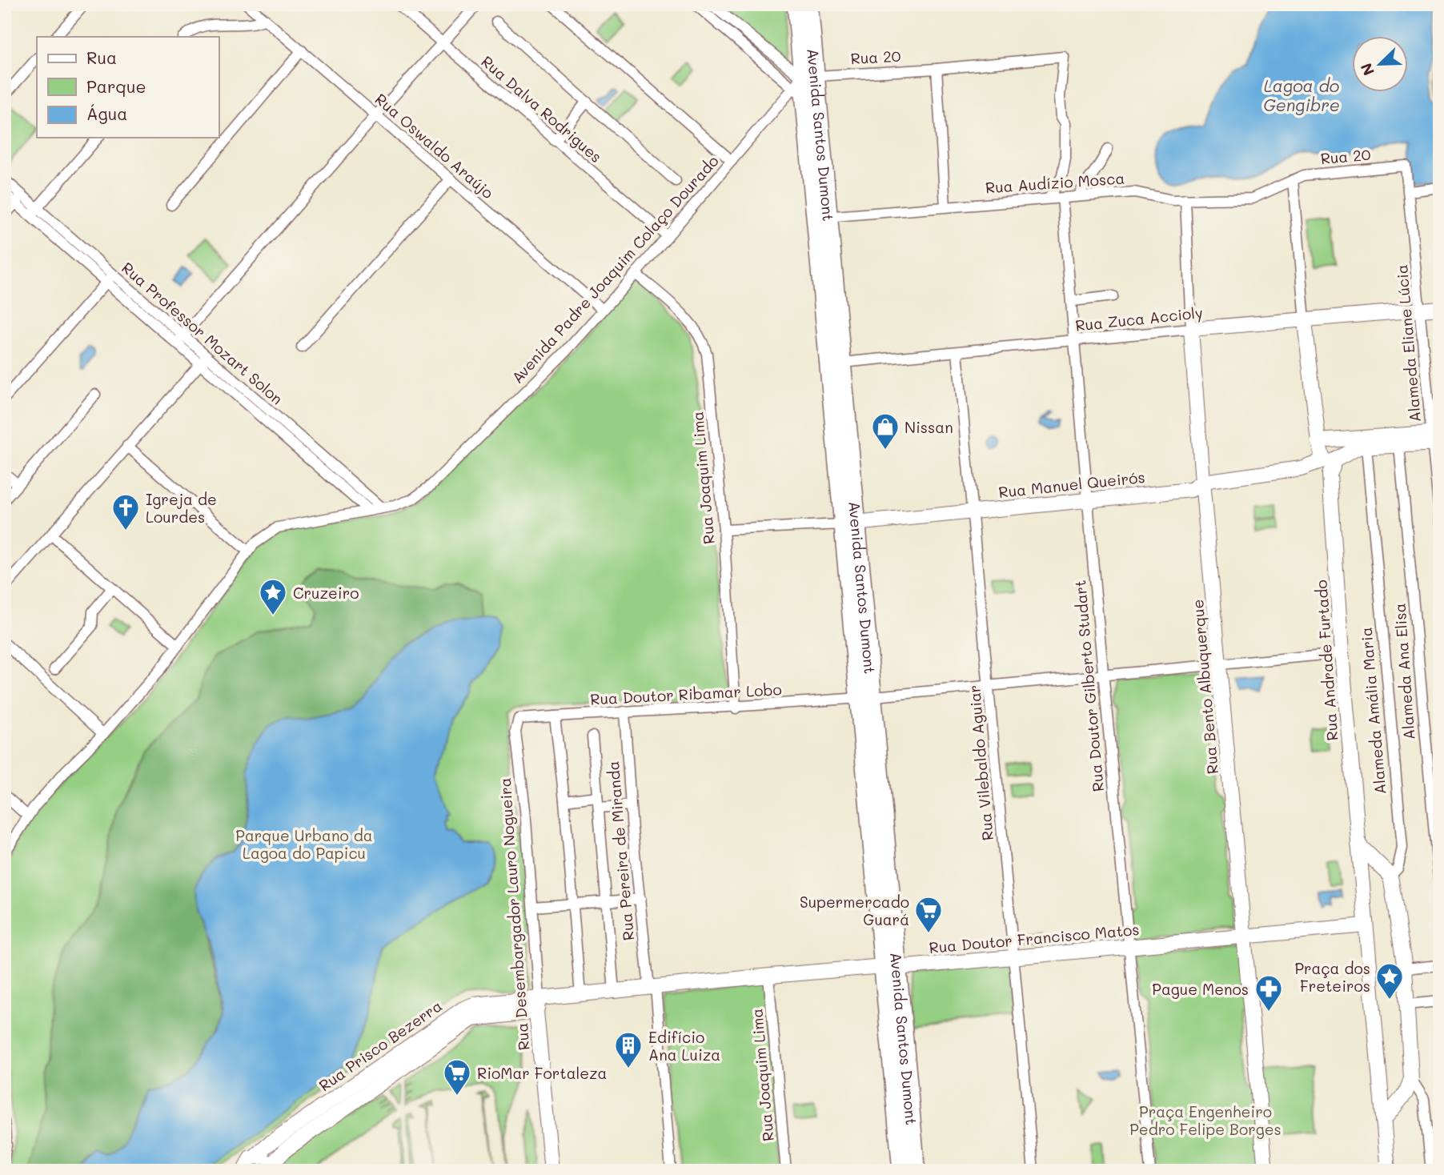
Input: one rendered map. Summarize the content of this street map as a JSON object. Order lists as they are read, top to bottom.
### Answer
{
  "streets": {
    "main road": ["Avenida Santos Dumont"],
    "street": [
      "Rua 20",
      "Rua Dalva Rodrigues",
      "Rua Oswaldo Araújo",
      "Rua Audízio Mosca",
      "Avenida Padre Joaquim Colaço Dourado",
      "Rua Zuca Accioly",
      "Rua Professor Mozart Solon",
      "Alameda Eliane Lúcia",
      "Rua Joaquim Lima",
      "Rua Manuel Queirós",
      "Rua Andrade Furtado",
      "Alameda Ana Elisa",
      "Rua Doutor Gilberto Studart",
      "Rua Bento Albuquerque",
      "Rua Doutor Ribamar Lobo",
      "Alameda Amália Maria",
      "Rua Vilebaldo Aguiar",
      "Rua Pereira de Miranda",
      "Rua Desembargador Lauro Nogueira",
      "Rua Doutor Francisco Matos",
      "Rua Prisco Bezerra"
    ]
  },
  "crossings": [
    ["Rua 20", "Avenida Santos Dumont"],
    ["Rua 20", "Rua Audízio Mosca"],
    ["Rua 20", "Avenida Padre Joaquim Colaço Dourado"],
    ["Rua 20", "Alameda Eliane Lúcia"],
    ["Rua 20", "Rua Andrade Furtado"],
    ["Rua Dalva Rodrigues", "Avenida Padre Joaquim Colaço Dourado"],
    ["Avenida Santos Dumont", "Rua Audízio Mosca"],
    ["Avenida Santos Dumont", "Avenida Padre Joaquim Colaço Dourado"],
    ["Avenida Santos Dumont", "Rua Zuca Accioly"],
    ["Avenida Santos Dumont", "Rua Manuel Queirós"],
    ["Avenida Santos Dumont", "Rua Doutor Ribamar Lobo"],
    ["Avenida Santos Dumont", "Rua Doutor Francisco Matos"],
    ["Rua Oswaldo Araújo", "Avenida Padre Joaquim Colaço Dourado"],
    ["Rua Audízio Mosca", "Rua Andrade Furtado"],
    ["Rua Audízio Mosca", "Rua Doutor Gilberto Studart"],
    ["Rua Audízio Mosca", "Rua Bento Albuquerque"],
    ["Avenida Padre Joaquim Colaço Dourado", "Rua Professor Mozart Solon"],
    ["Avenida Padre Joaquim Colaço Dourado", "Rua Joaquim Lima"],
    ["Rua Zuca Accioly", "Alameda Eliane Lúcia"],
    ["Rua Zuca Accioly", "Rua Andrade Furtado"],
    ["Rua Zuca Accioly", "Rua Doutor Gilberto Studart"],
    ["Rua Zuca Accioly", "Rua Bento Albuquerque"],
    ["Rua Zuca Accioly", "Rua Vilebaldo Aguiar"],
    ["Rua Joaquim Lima", "Rua Doutor Ribamar Lobo"],
    ["Rua Joaquim Lima", "Rua Doutor Francisco Matos"],
    ["Rua Manuel Queirós", "Rua Andrade Furtado"],
    ["Rua Manuel Queirós", "Rua Doutor Gilberto Studart"],
    ["Rua Manuel Queirós", "Rua Bento Albuquerque"],
    ["Rua Manuel Queirós", "Rua Vilebaldo Aguiar"],
    ["Rua Andrade Furtado", "Rua Doutor Ribamar Lobo"],
    ["Rua Andrade Furtado", "Rua Doutor Francisco Matos"],
    ["Rua Doutor Gilberto Studart", "Rua Doutor Ribamar Lobo"],
    ["Rua Doutor Gilberto Studart", "Rua Doutor Francisco Matos"],
    ["Rua Bento Albuquerque", "Rua Doutor Ribamar Lobo"],
    ["Rua Bento Albuquerque", "Rua Doutor Francisco Matos"],
    ["Rua Doutor Ribamar Lobo", "Rua Vilebaldo Aguiar"],
    ["Rua Doutor Ribamar Lobo", "Rua Pereira de Miranda"],
    ["Rua Doutor Ribamar Lobo", "Rua Desembargador Lauro Nogueira"],
    ["Rua Vilebaldo Aguiar", "Rua Doutor Francisco Matos"],
    ["Rua Pereira de Miranda", "Rua Doutor Francisco Matos"],
    ["Rua Desembargador Lauro Nogueira", "Rua Doutor Francisco Matos"],
    ["Rua Desembargador Lauro Nogueira", "Rua Prisco Bezerra"],
    ["Rua Doutor Francisco Matos", "Rua Prisco Bezerra"]
  ],
  "water": ["Lagoa do Gengibre"],
  "parks": ["Parque Urbano da Lagoa do Papicu", "Praça Engenheiro Pedro Felipe Borges"],
  "places": {
    "shop": ["Nissan"],
    "church": ["Igreja de Lourdes"],
    "place": ["Cruzeiro", "Praça dos Freteiros"],
    "supermarket": ["Supermercado Guará", "RioMar Fortaleza"],
    "pharmacy": ["Pague Menos"],
    "building": ["Edifício Ana Luiza"]
  },
  "legend": ["Rua", "Parque", "Água"],
  "north": "bottom left"
}
